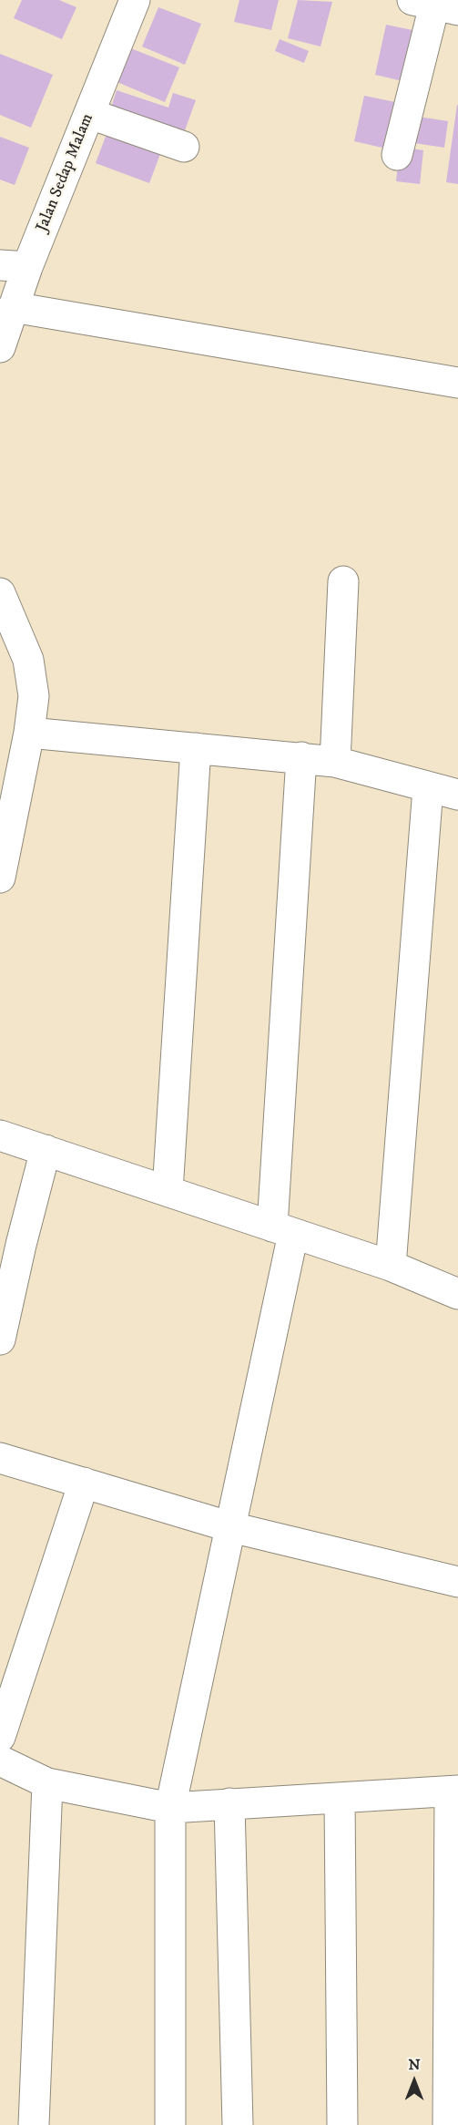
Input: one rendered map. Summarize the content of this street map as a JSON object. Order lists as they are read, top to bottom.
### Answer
{
  "streets": {
    "street": ["Jalan Sedap Malam"]
  },
  "north": "top"
}
